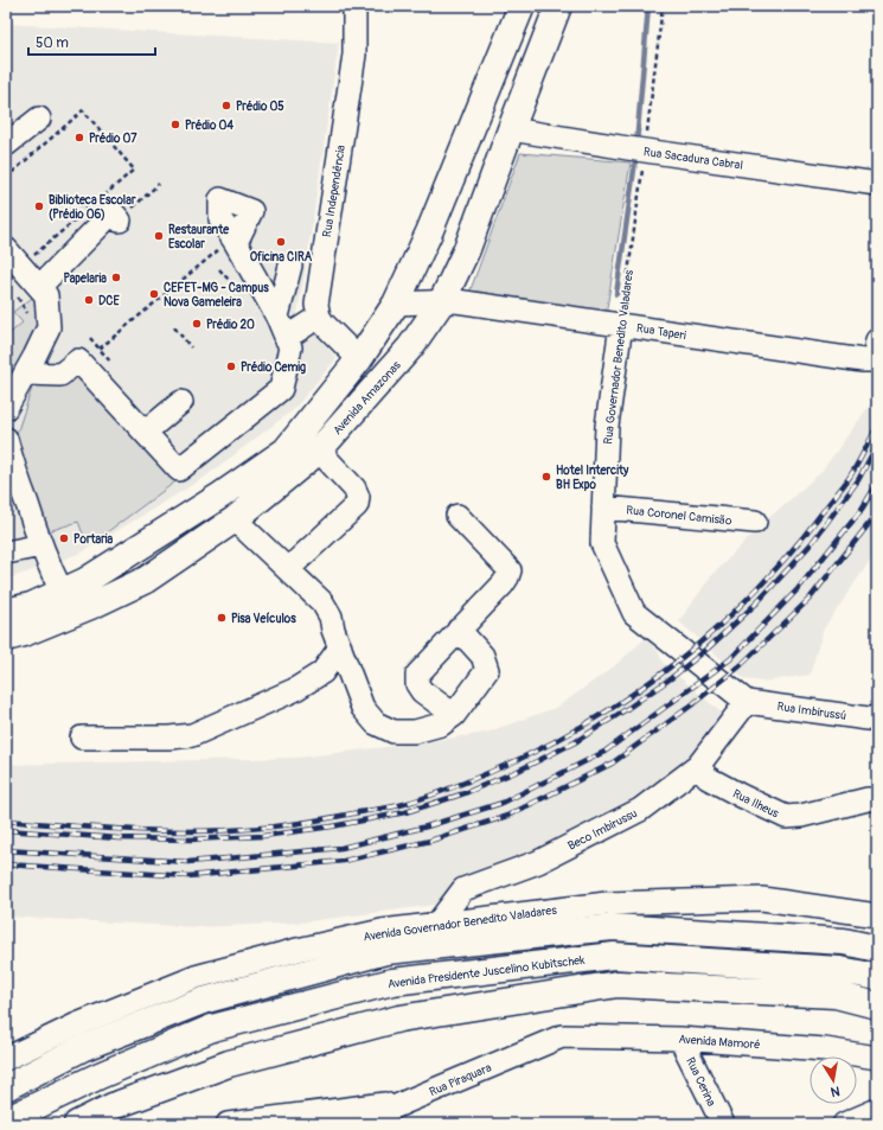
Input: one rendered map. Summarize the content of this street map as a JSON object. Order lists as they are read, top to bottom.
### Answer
{
  "streets": {
    "main road": ["Avenida Amazonas", "Avenida Presidente Juscelino Kubitschek"],
    "street": [
      "Rua Sacadura Cabral",
      "Rua Independência",
      "Rua Taperi",
      "Rua Governador Benedito Valadares",
      "Rua Coronel Camisão",
      "Rua Imbirussú",
      "Rua Ilheus",
      "Beco Imbirussu",
      "Avenida Governador Benedito Valadares",
      "Avenida Mamoré",
      "Rua Piraquara",
      "Rua Cerina"
    ]
  },
  "crossings": [
    ["Rua Sacadura Cabral", "Rua Governador Benedito Valadares"],
    ["Rua Sacadura Cabral", "Avenida Amazonas"],
    ["Rua Taperi", "Rua Governador Benedito Valadares"],
    ["Rua Taperi", "Avenida Amazonas"],
    ["Rua Governador Benedito Valadares", "Rua Coronel Camisão"],
    ["Rua Governador Benedito Valadares", "Rua Imbirussú"],
    ["Rua Governador Benedito Valadares", "Beco Imbirussu"],
    ["Rua Imbirussú", "Beco Imbirussu"],
    ["Rua Ilheus", "Beco Imbirussu"],
    ["Beco Imbirussu", "Avenida Governador Benedito Valadares"],
    ["Avenida Mamoré", "Rua Piraquara"],
    ["Avenida Mamoré", "Rua Cerina"]
  ],
  "places": [
    "Prédio 05",
    "Prédio 04",
    "Prédio 07",
    "Biblioteca Escolar (Prédio 06)",
    "Restaurante Escolar",
    "Oficina CIRA",
    "Papelaria",
    "CEFET-MG - Campus Nova Gameleira",
    "DCE",
    "Prédio 20",
    "Prédio Cemig",
    "Hotel Intercity BH Expo",
    "Portaria",
    "Pisa Veículos"
  ],
  "scale_bar": "50 m",
  "north": "bottom"
}
